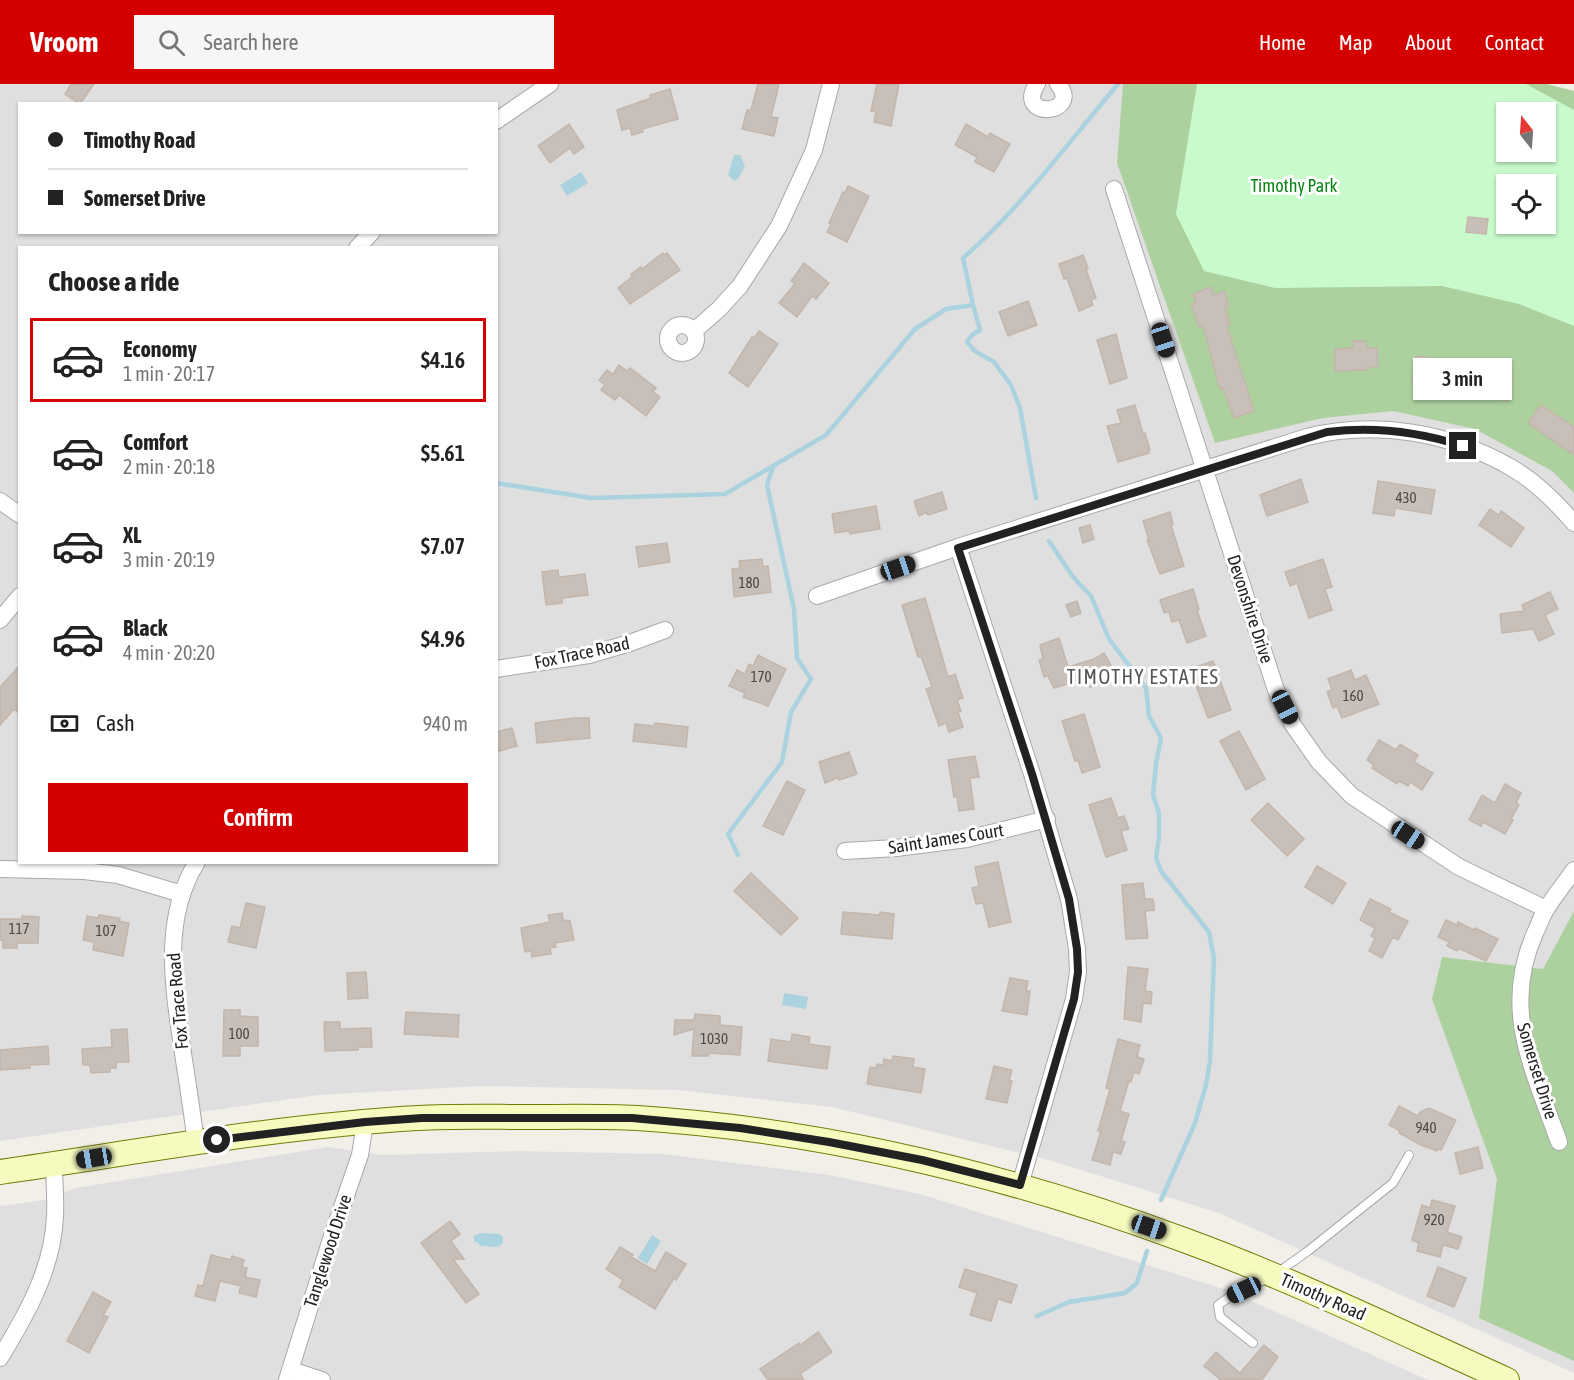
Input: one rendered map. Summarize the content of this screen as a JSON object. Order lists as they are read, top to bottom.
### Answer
{
  "streets": {
    "main road": ["Timothy Road"],
    "street": [
      "Devonshire Drive",
      "Fox Trace Road",
      "Saint James Court",
      "Somerset Drive",
      "Tanglewood Drive"
    ]
  },
  "crossings": [
    ["Devonshire Drive", "Somerset Drive"],
    ["Fox Trace Road", "Timothy Road"],
    ["Tanglewood Drive", "Timothy Road"]
  ],
  "districts": ["TIMOTHY ESTATES"],
  "parks": ["Timothy Park"],
  "house_numbers": [
    "430",
    "180",
    "170",
    "160",
    "117",
    "107",
    "100",
    "1030",
    "940",
    "920"
  ],
  "north": "top",
  "page": {
    "header": "Vroom",
    "search": "Search here",
    "nav": [
      "Home",
      "Map",
      "About",
      "Contact"
    ],
    "banner": ["Timothy Road", "Somerset Drive"],
    "heading": "Choose a ride",
    "list": [
      {
        "name": "Economy",
        "note": "1 min · 20:17",
        "value": "$4.16"
      },
      {
        "name": "Comfort",
        "note": "2 min · 20:18",
        "value": "$5.61"
      },
      {
        "name": "XL",
        "note": "3 min · 20:19",
        "value": "$7.07"
      },
      {
        "name": "Black",
        "note": "4 min · 20:20",
        "value": "$4.96"
      }
    ],
    "bubble": "3 min",
    "pay": ["Cash", "940 m"],
    "buttons": "Confirm"
  }
}
